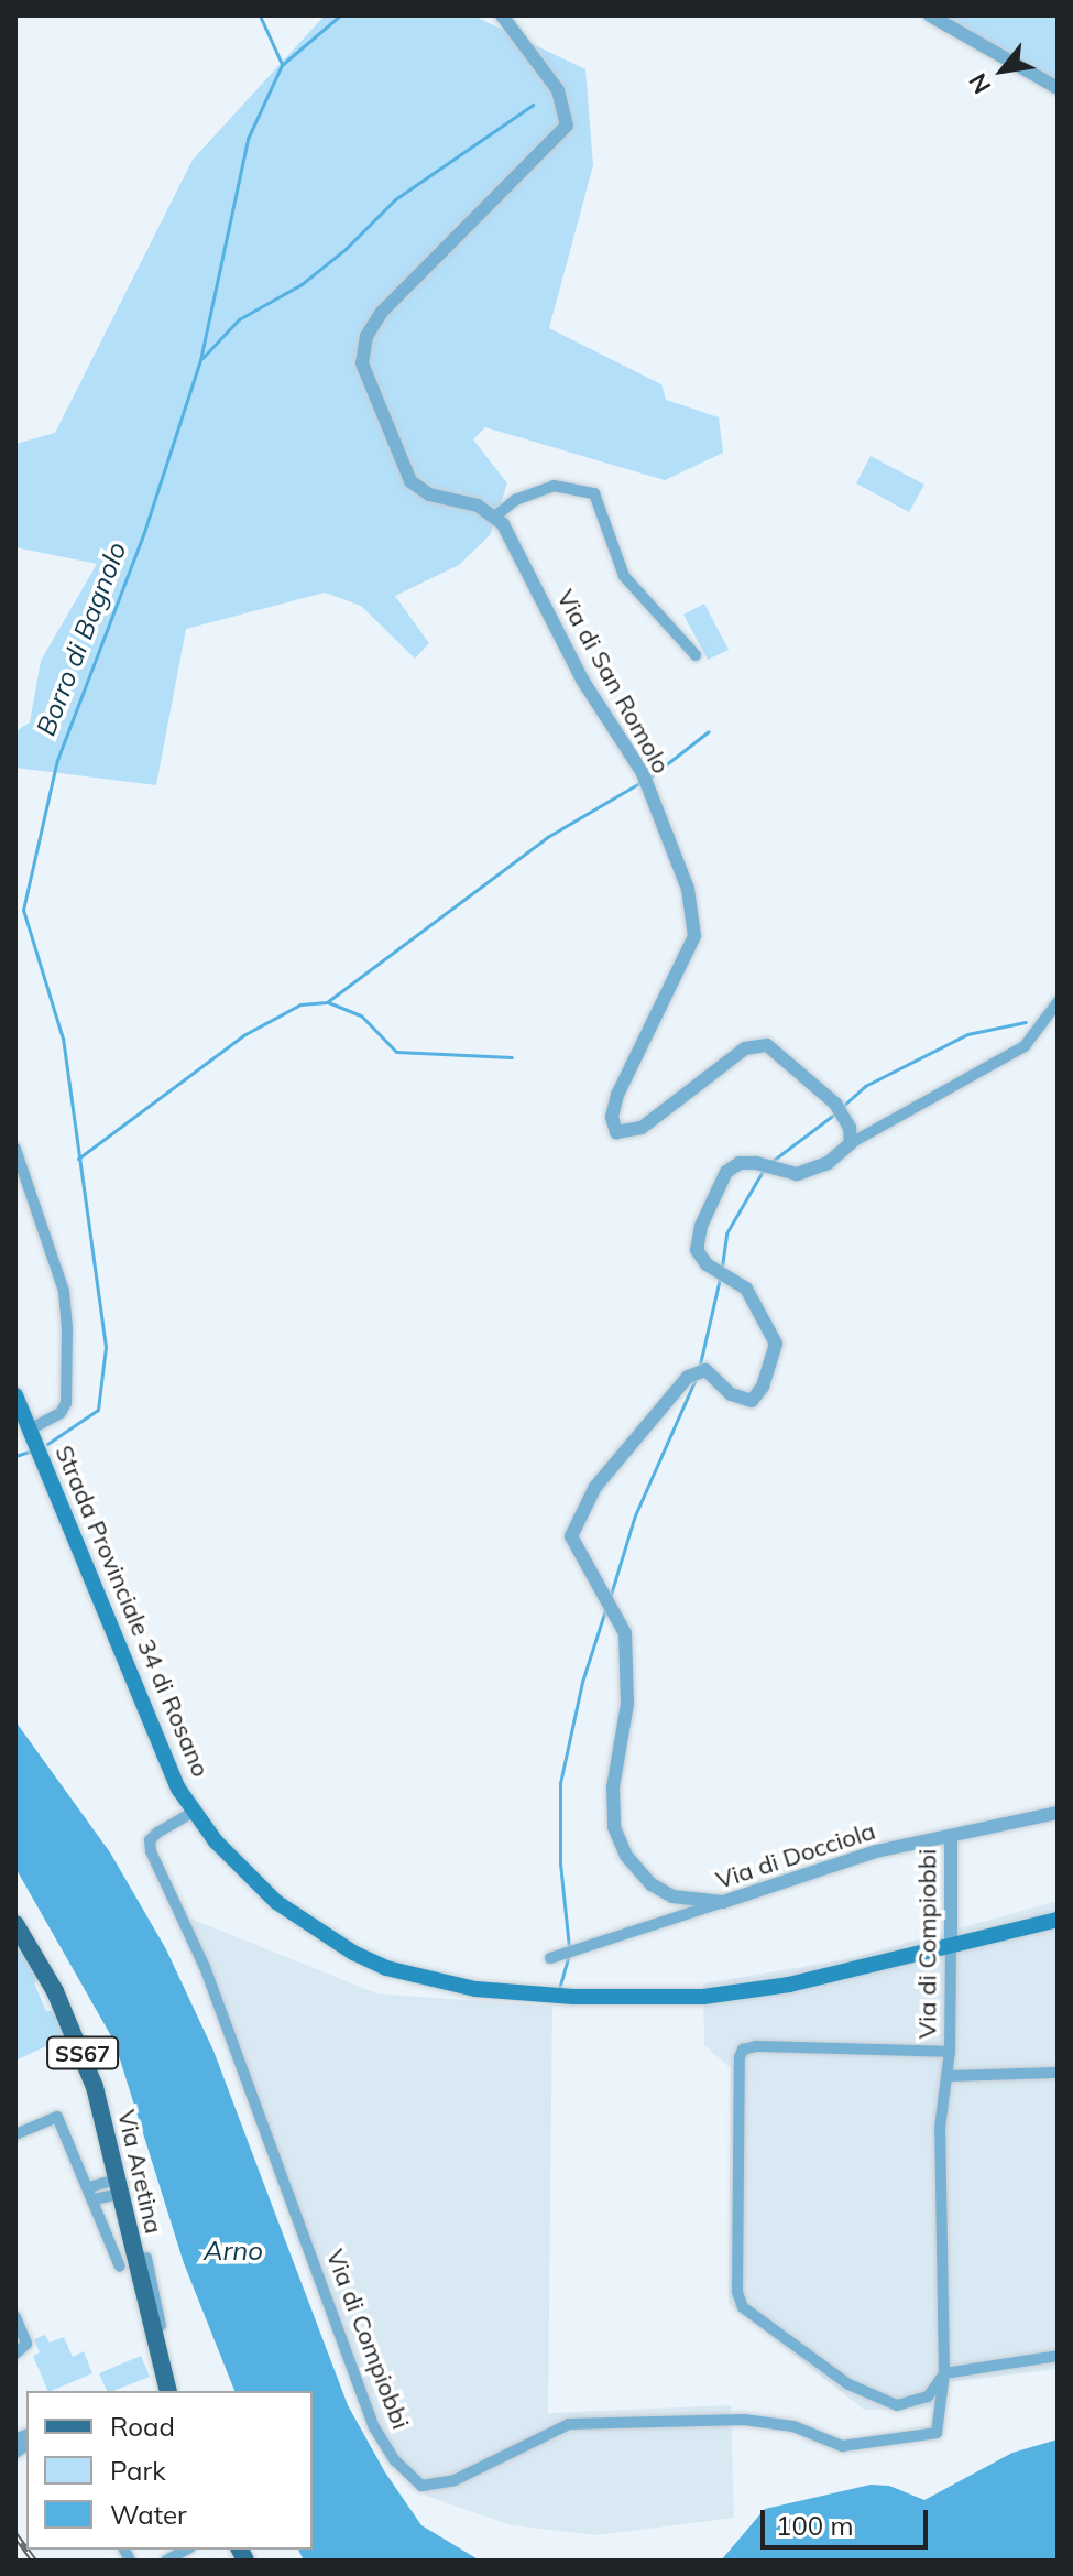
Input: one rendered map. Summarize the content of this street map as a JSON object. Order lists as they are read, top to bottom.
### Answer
{
  "streets": {
    "main road": ["Strada Provinciale 34 di Rosano", "SS67", "Via Aretina"],
    "street": ["Via di San Romolo", "Via di Docciola", "Via di Compiobbi"]
  },
  "crossings": [
    ["Strada Provinciale 34 di Rosano", "Via di Compiobbi"],
    ["Via di Docciola", "Via di Compiobbi"]
  ],
  "water": ["Borro di Bagnolo", "Arno"],
  "legend": ["Road", "Park", "Water"],
  "scale_bar": "100 m",
  "north": "bottom left"
}
